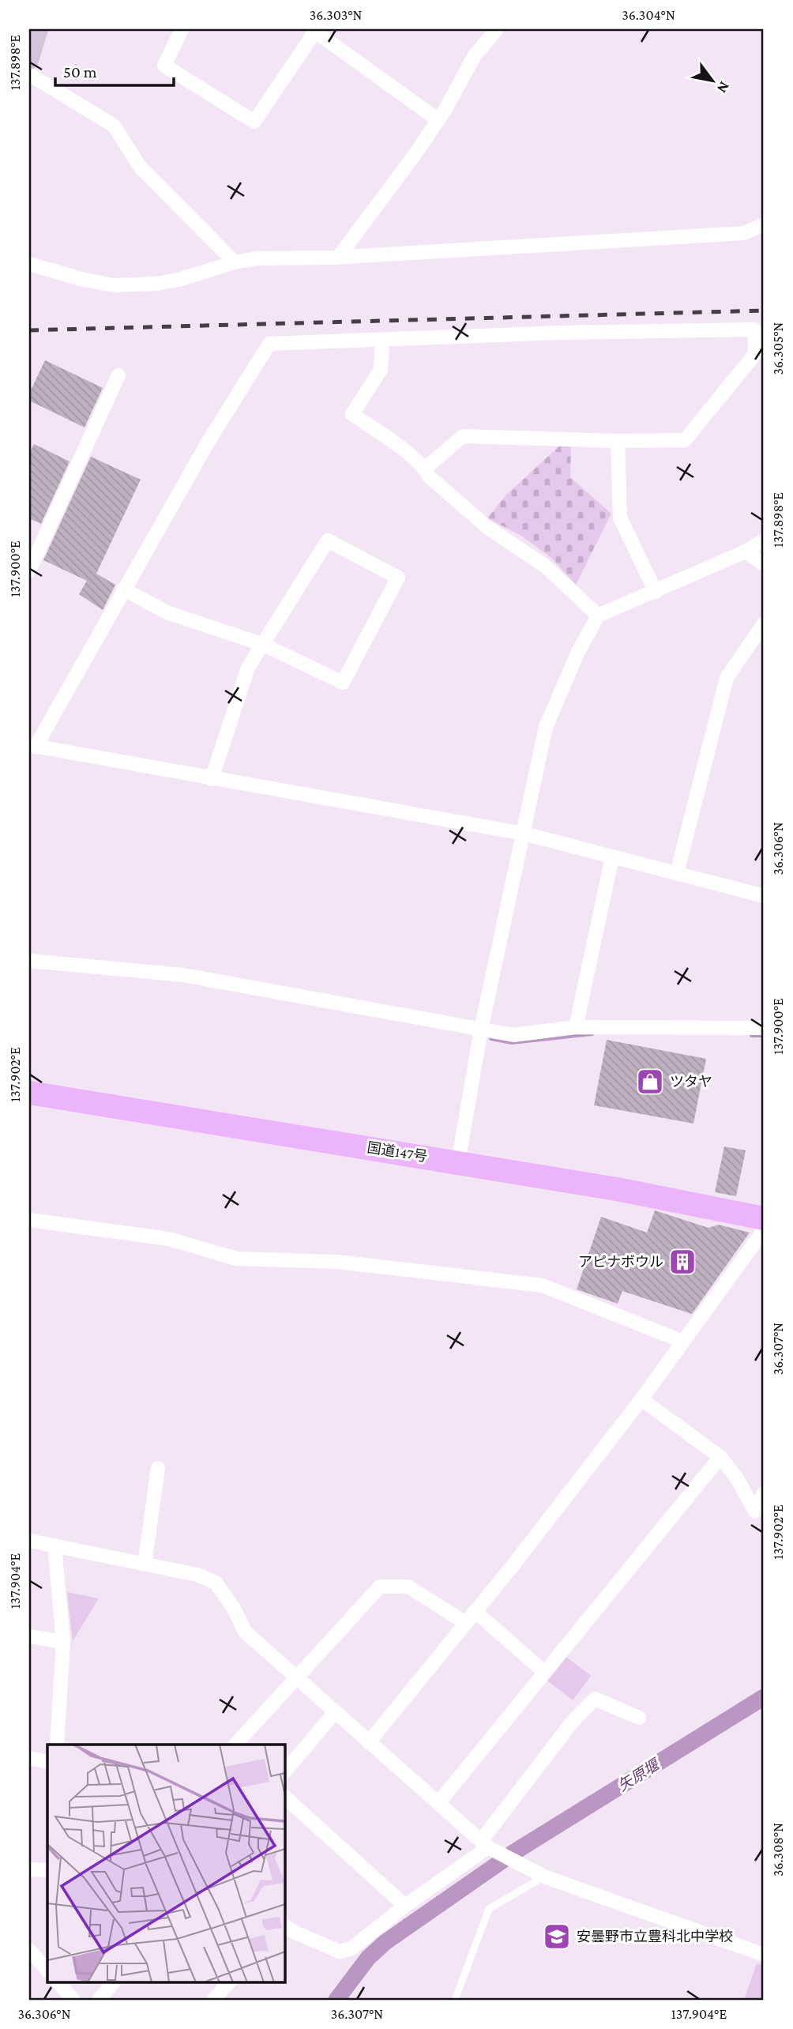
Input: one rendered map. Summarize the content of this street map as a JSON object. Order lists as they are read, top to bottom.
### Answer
{
  "streets": {
    "highway": ["国道147号"]
  },
  "water": ["矢原堰"],
  "places": {
    "shop": ["ツタヤ"],
    "building": ["アピナボウル"],
    "school or university": ["安曇野市立豊科北中学校"]
  },
  "scale_bar": "50 m",
  "north": "bottom right",
  "coordinates": [
    "36.303°N",
    "36.304°N",
    "137.898°E",
    "36.305°N",
    "137.900°E",
    "36.306°N",
    "137.902°E",
    "36.307°N",
    "137.904°E",
    "36.308°N"
  ]
}
